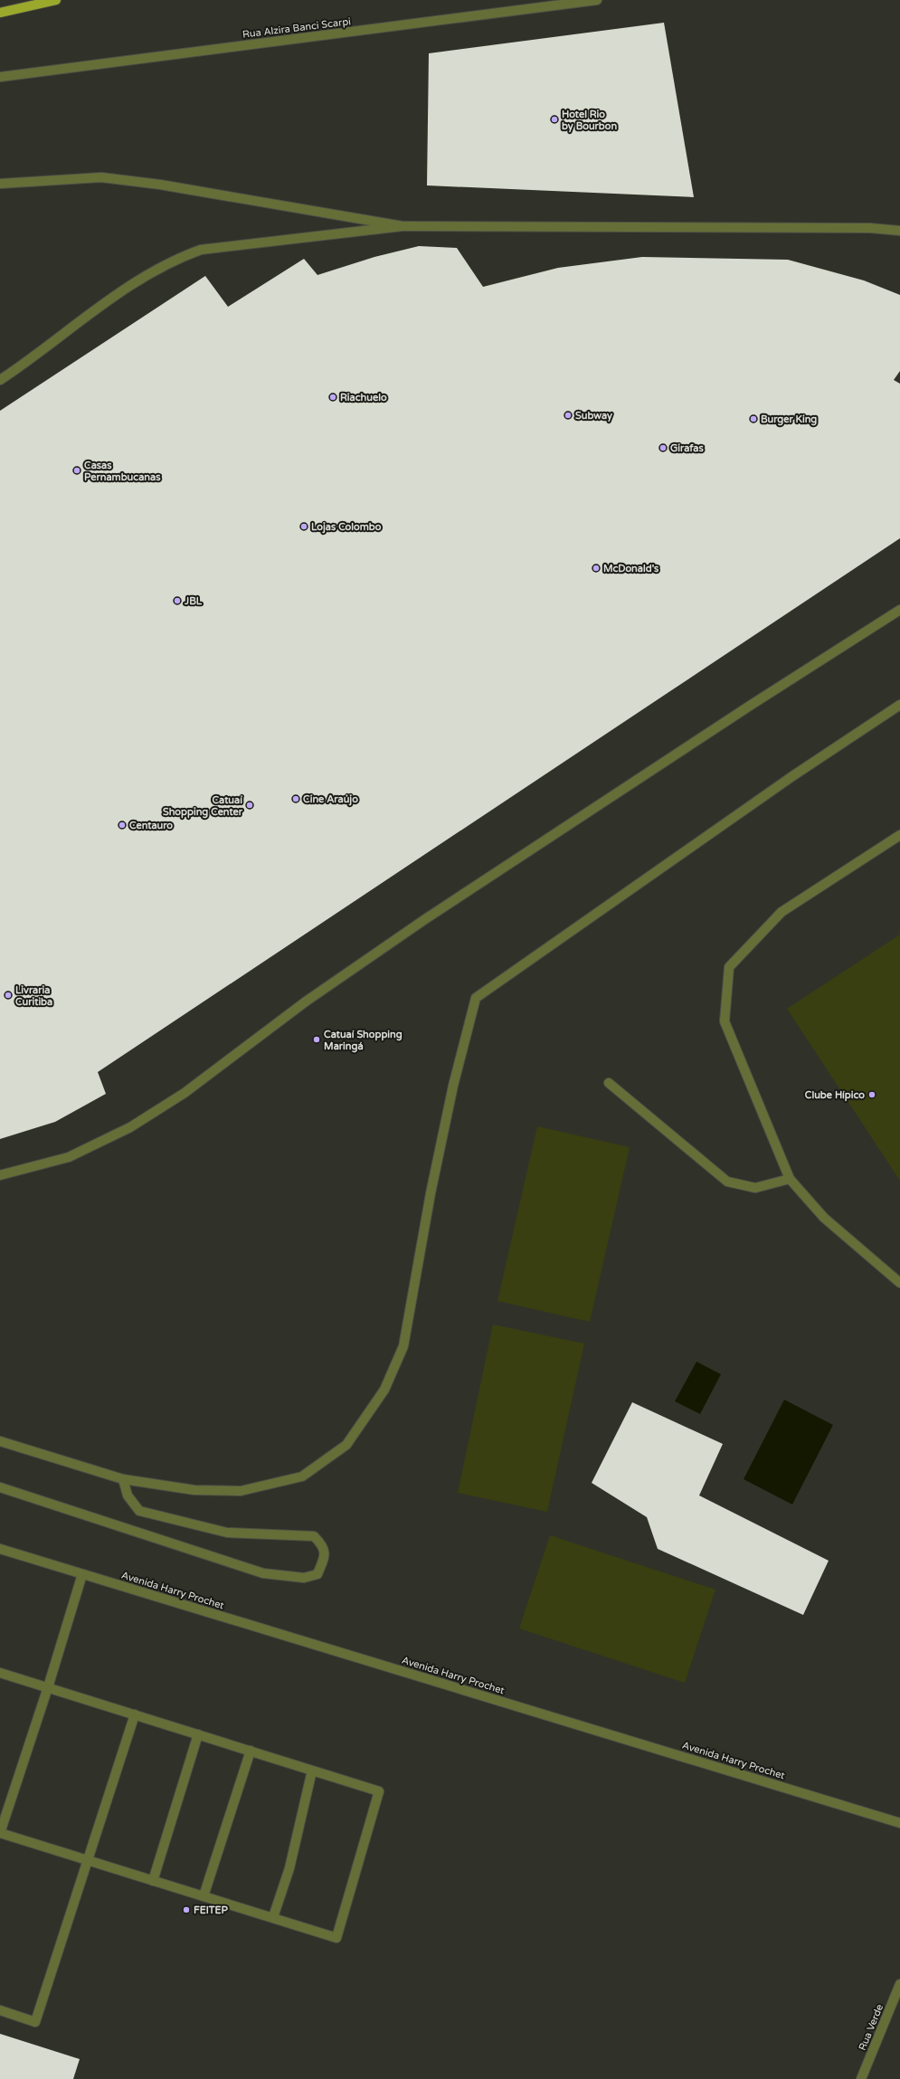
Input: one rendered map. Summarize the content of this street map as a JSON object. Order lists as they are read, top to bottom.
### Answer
{
  "streets": {
    "street": ["Rua Alzira Banci Scarpi", "Avenida Harry Prochet", "Rua Verde"]
  },
  "places": [
    "Hotel Rio by Bourbon",
    "Riachuelo",
    "Subway",
    "Burger King",
    "Girafas",
    "Casas Pernambucanas",
    "Lojas Colombo",
    "McDonald's",
    "JBL",
    "Cine Araújo",
    "Catuaí Shopping Center",
    "Centauro",
    "Livraria Curitiba",
    "Catuaí Shopping Maringá",
    "Clube Hípico",
    "FEITEP"
  ]
}
